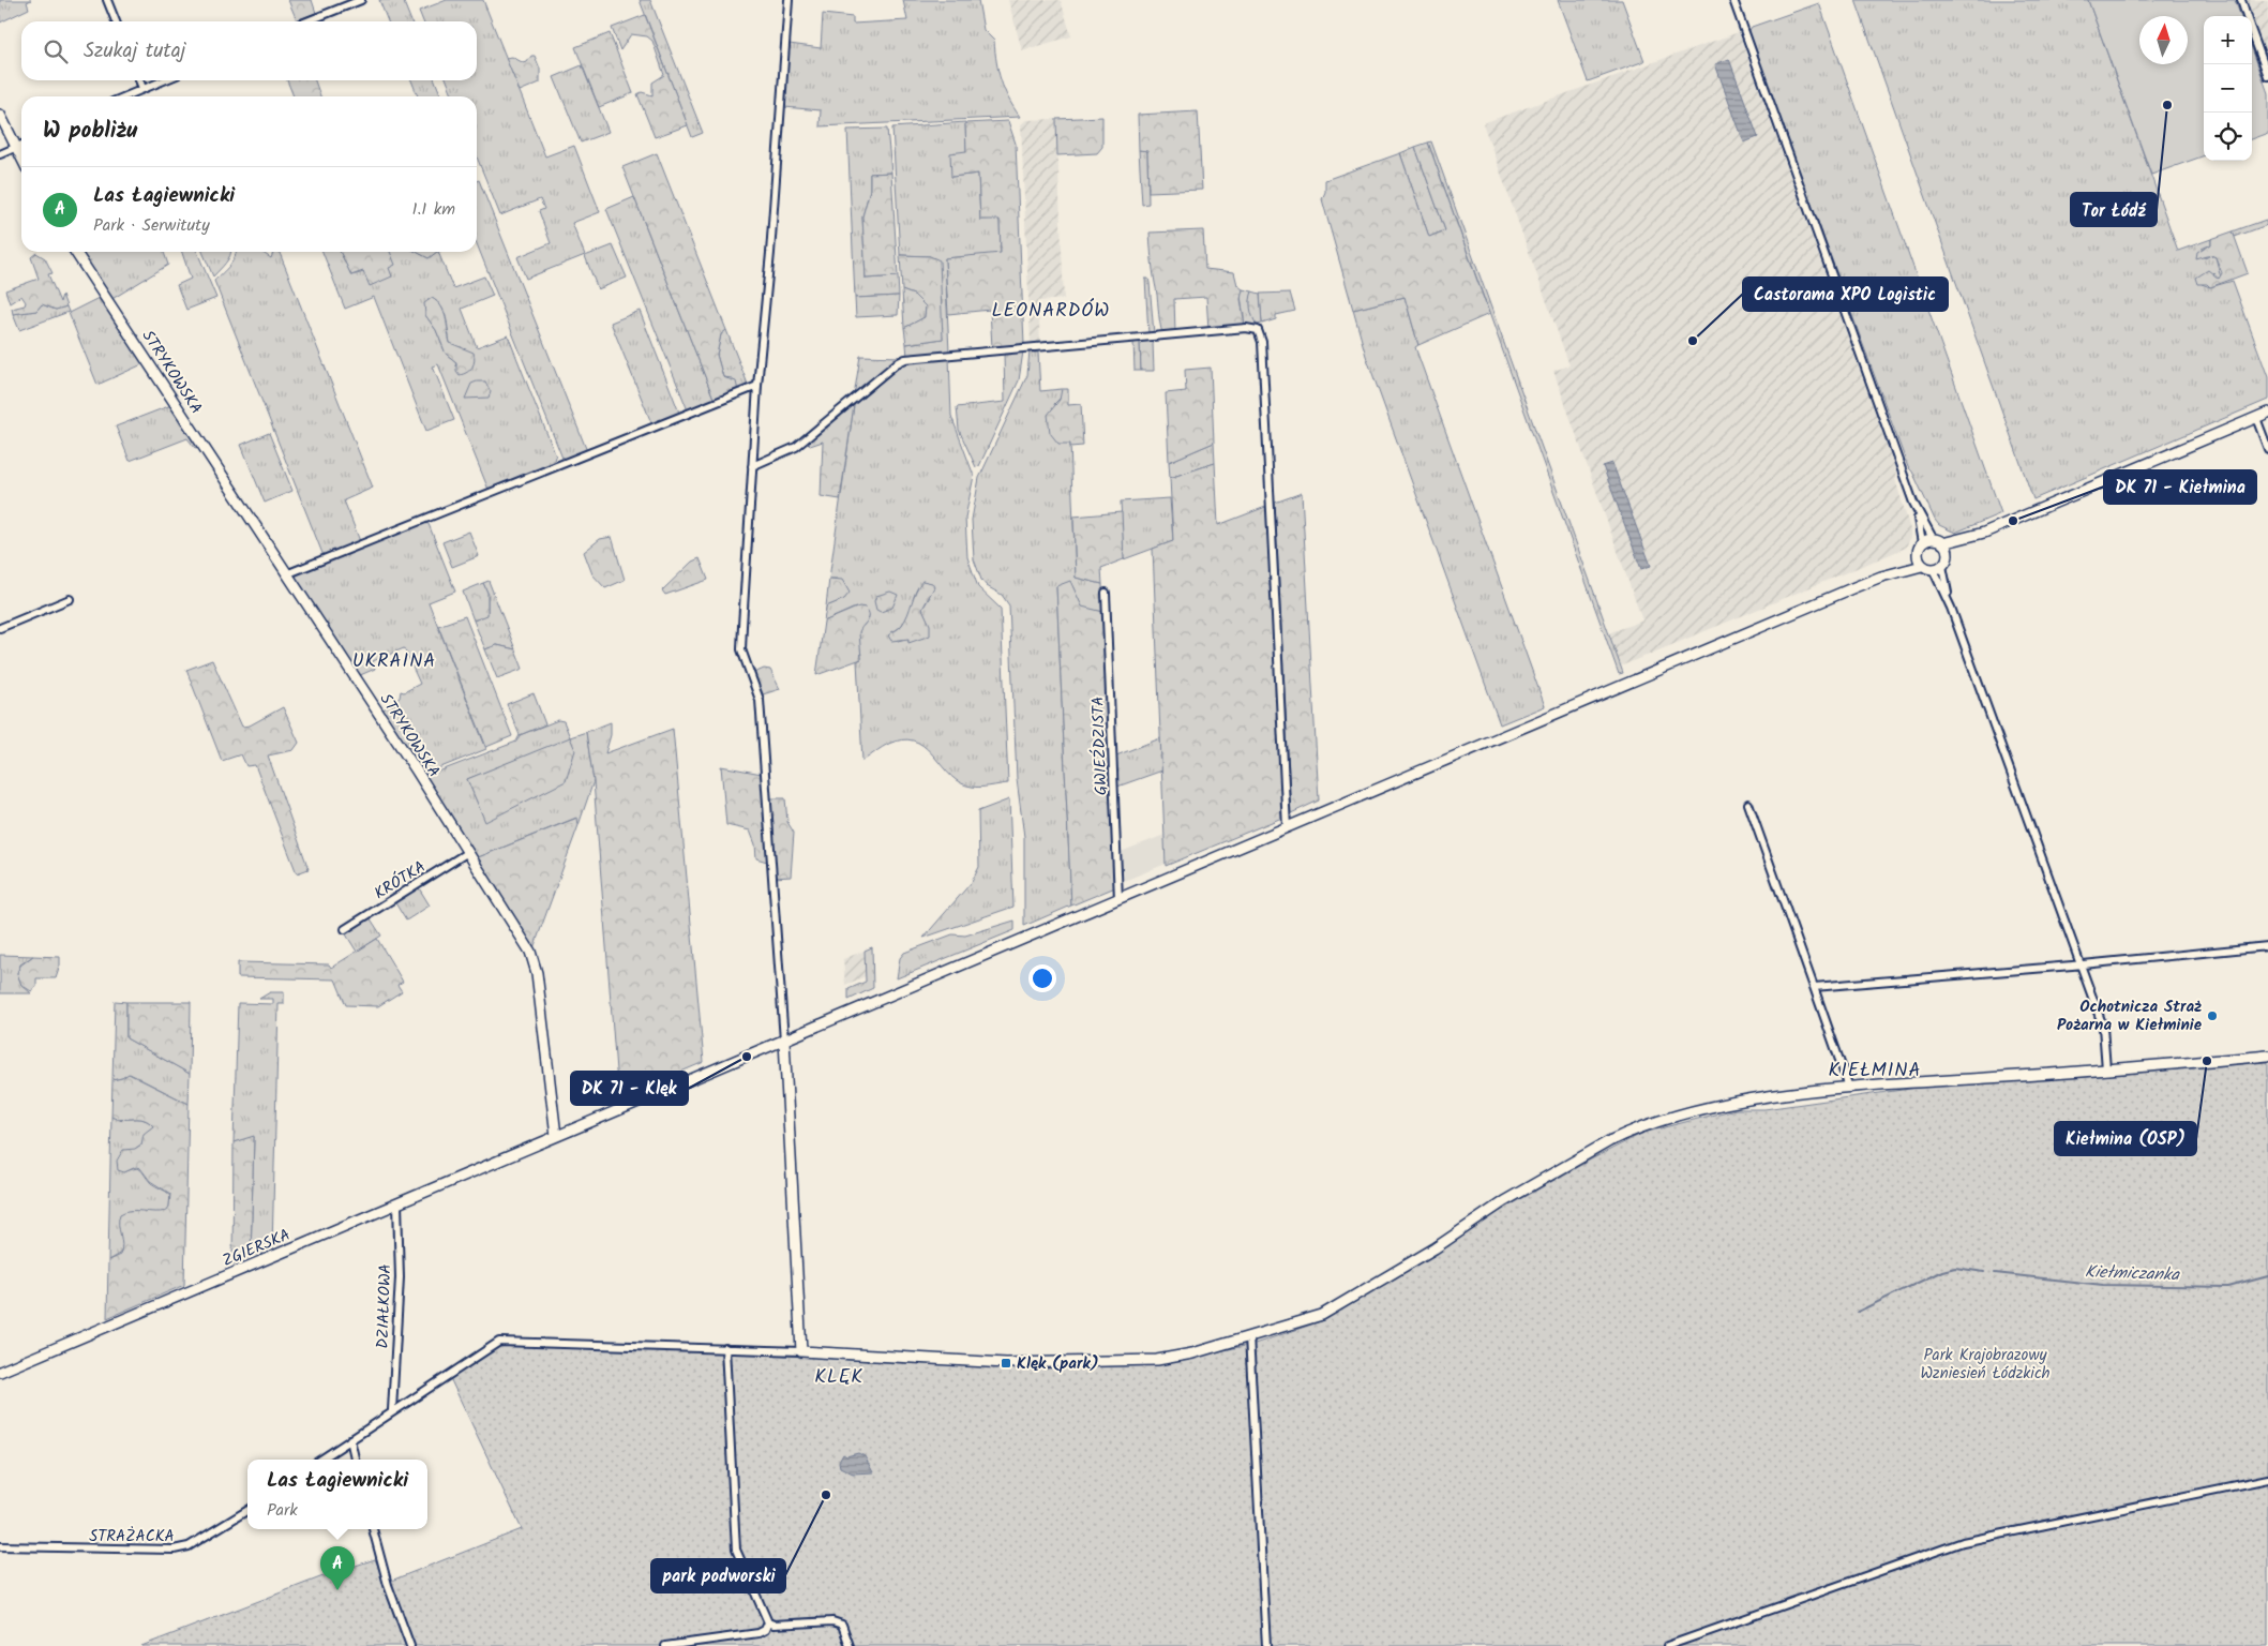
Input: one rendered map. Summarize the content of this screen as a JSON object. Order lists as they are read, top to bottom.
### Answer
{
  "streets": {
    "street": [
      "STRYKOWSKA",
      "GWIEŹDZISTA",
      "KRÓTKA",
      "ZGIERSKA",
      "DZIAŁKOWA",
      "STRAŻACKA"
    ]
  },
  "crossings": [
    ["STRYKOWSKA", "KRÓTKA"],
    ["STRYKOWSKA", "ZGIERSKA"],
    ["GWIEŹDZISTA", "ZGIERSKA"],
    ["ZGIERSKA", "DZIAŁKOWA"]
  ],
  "districts": [
    "LEONARDÓW",
    "UKRAINA",
    "KIEŁMINA",
    "KLĘK"
  ],
  "water": ["Kiełmiczanka"],
  "parks": ["Park Krajobrazowy Wzniesień Łódzkich"],
  "places": {
    "other": [
      "Tor Łódź",
      "Castorama XPO Logistic",
      "DK 71 - Kiełmina",
      "Ochotnicza Straż Pożarna w Kiełminie",
      "DK 71 - Klęk",
      "Kiełmina (OSP)",
      "park podworski"
    ],
    "transit": ["Klęk (park)"]
  },
  "north": "top",
  "page": {
    "map_buttons": ["+", "−"],
    "search": "Szukaj tutaj",
    "heading": "W pobliżu",
    "list": [
      {
        "mark": "A",
        "name": "Las Łagiewnicki",
        "note": "Park · Serwituty",
        "value": "1.1 km"
      }
    ],
    "popup": ["Las Łagiewnicki", "Park"],
    "pins": "A"
  }
}
